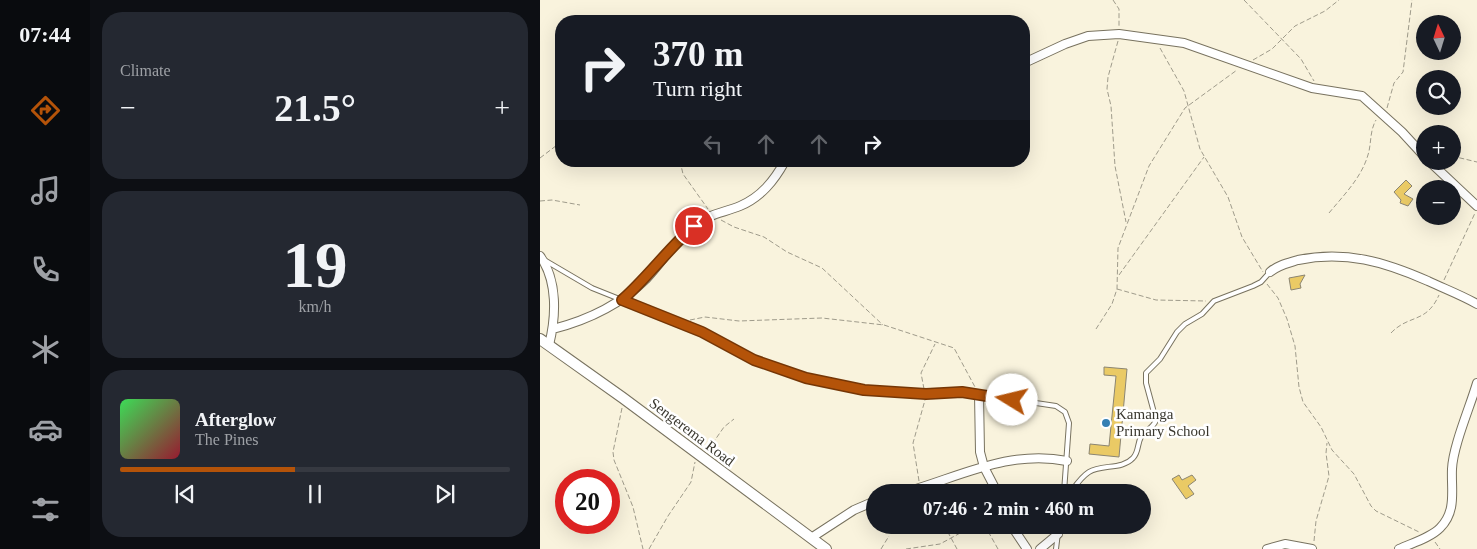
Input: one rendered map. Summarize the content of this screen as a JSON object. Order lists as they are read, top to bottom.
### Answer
{
  "streets": {
    "main road": ["Sengerema Road"]
  },
  "places": ["Kamanga Primary School"],
  "north": "top",
  "page": {
    "tabs": "07:44",
    "tile": [
      "Climate",
      ["19", "km/h"]
    ],
    "map_buttons": ["+", "−"],
    "turn": ["370 m", "Turn right"],
    "heat": ["−", "21.5°", "+"],
    "song": ["Afterglow", "The Pines"],
    "limit": "20",
    "trip": "07:46 · 2 min · 460 m"
  }
}
